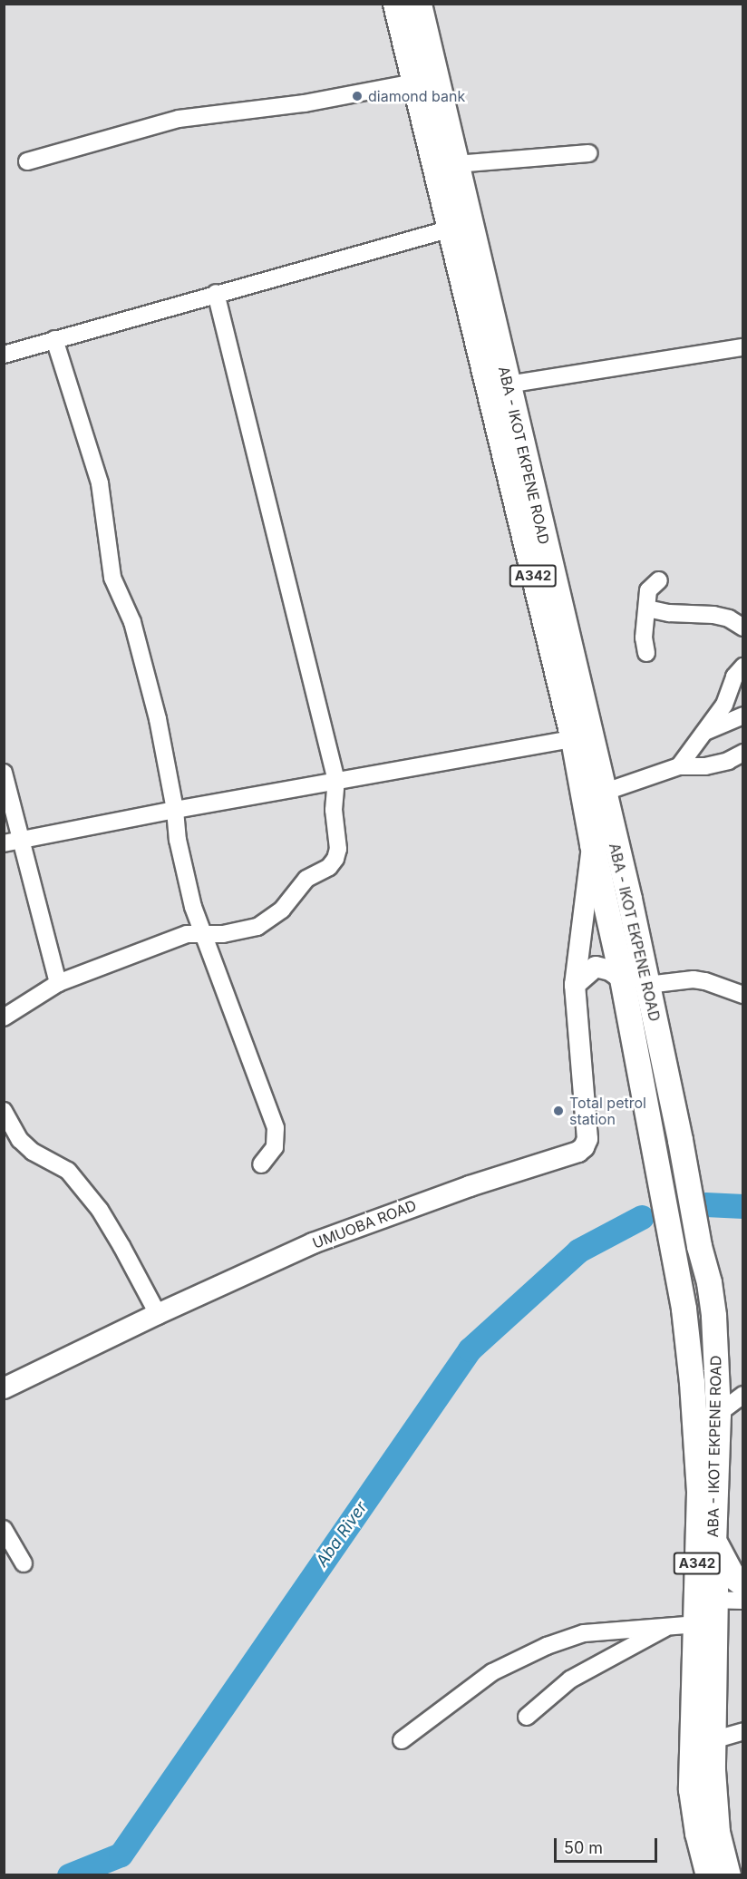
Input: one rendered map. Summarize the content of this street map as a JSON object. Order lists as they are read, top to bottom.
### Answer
{
  "streets": {
    "highway": ["ABA - IKOT EKPENE ROAD", "A342"],
    "main road": ["UMUOBA ROAD"]
  },
  "crossings": [
    ["ABA - IKOT EKPENE ROAD", "UMUOBA ROAD"]
  ],
  "water": ["Aba River"],
  "places": ["diamond bank", "Total petrol station"],
  "scale_bar": "50 m"
}
